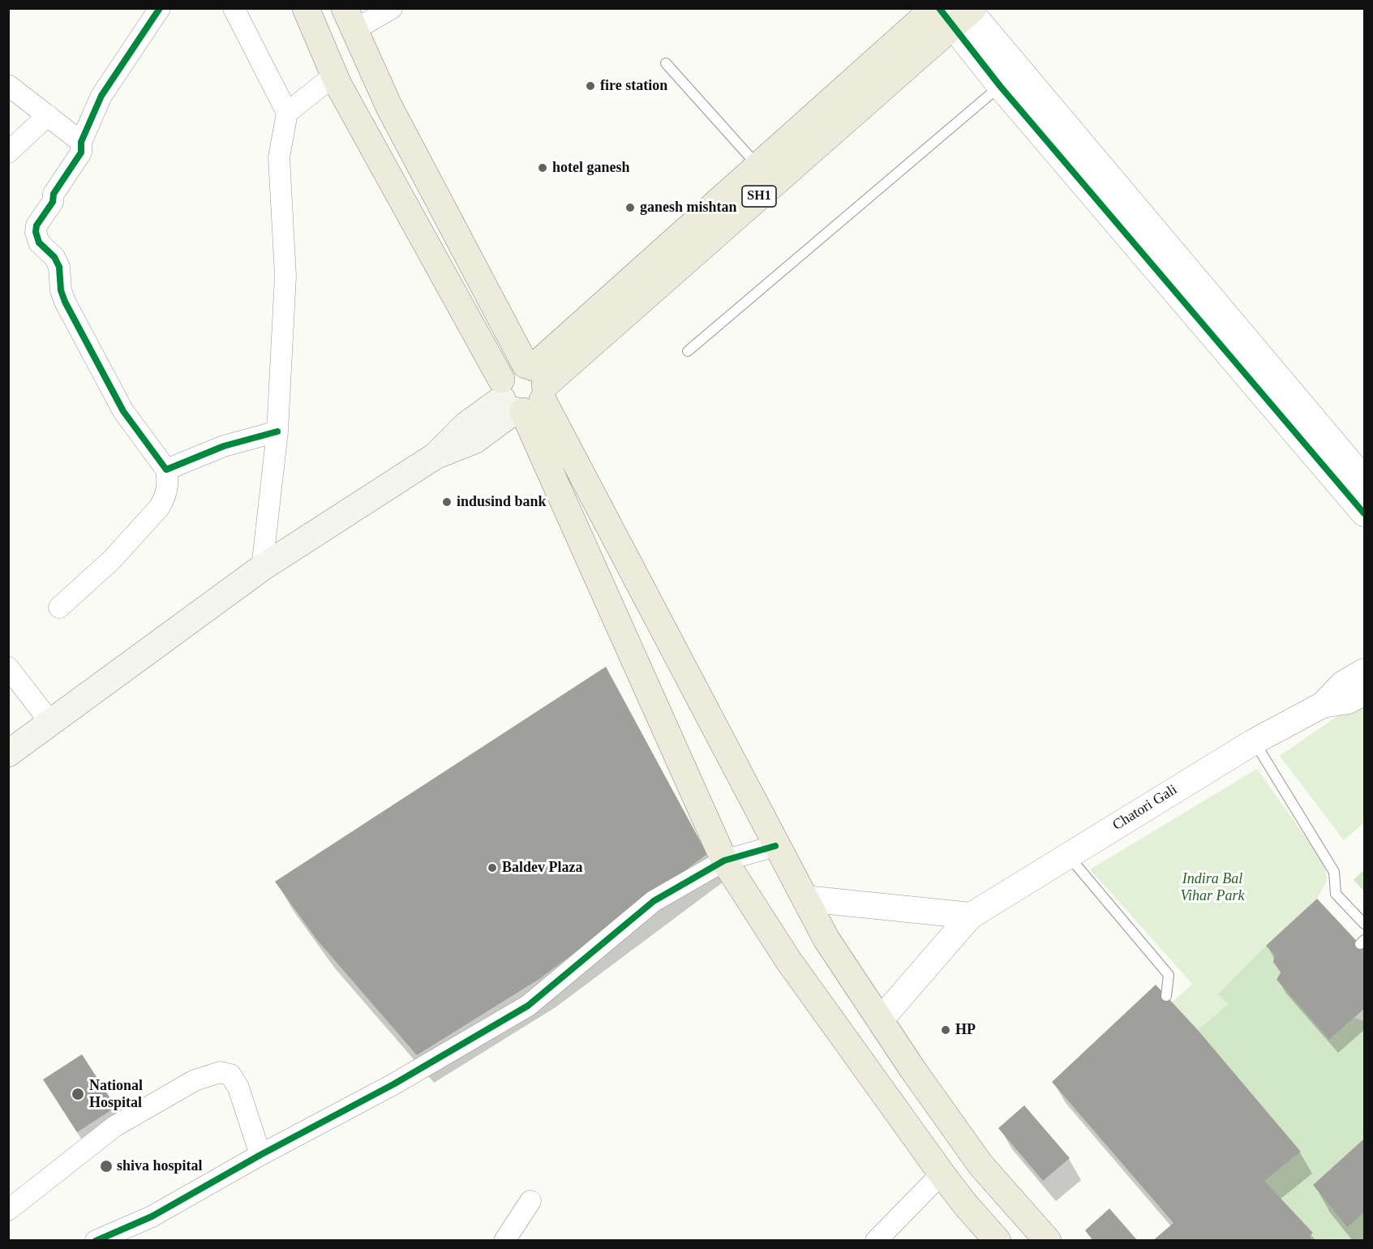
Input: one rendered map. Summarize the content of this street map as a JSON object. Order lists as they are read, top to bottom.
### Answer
{
  "streets": {
    "main road": ["SH1"],
    "street": ["Chatori Gali"]
  },
  "parks": ["Indira Bal Vihar Park"],
  "places": [
    "fire station",
    "hotel ganesh",
    "ganesh mishtan",
    "indusind bank",
    "Baldev Plaza",
    "HP",
    "National Hospital",
    "shiva hospital"
  ]
}
